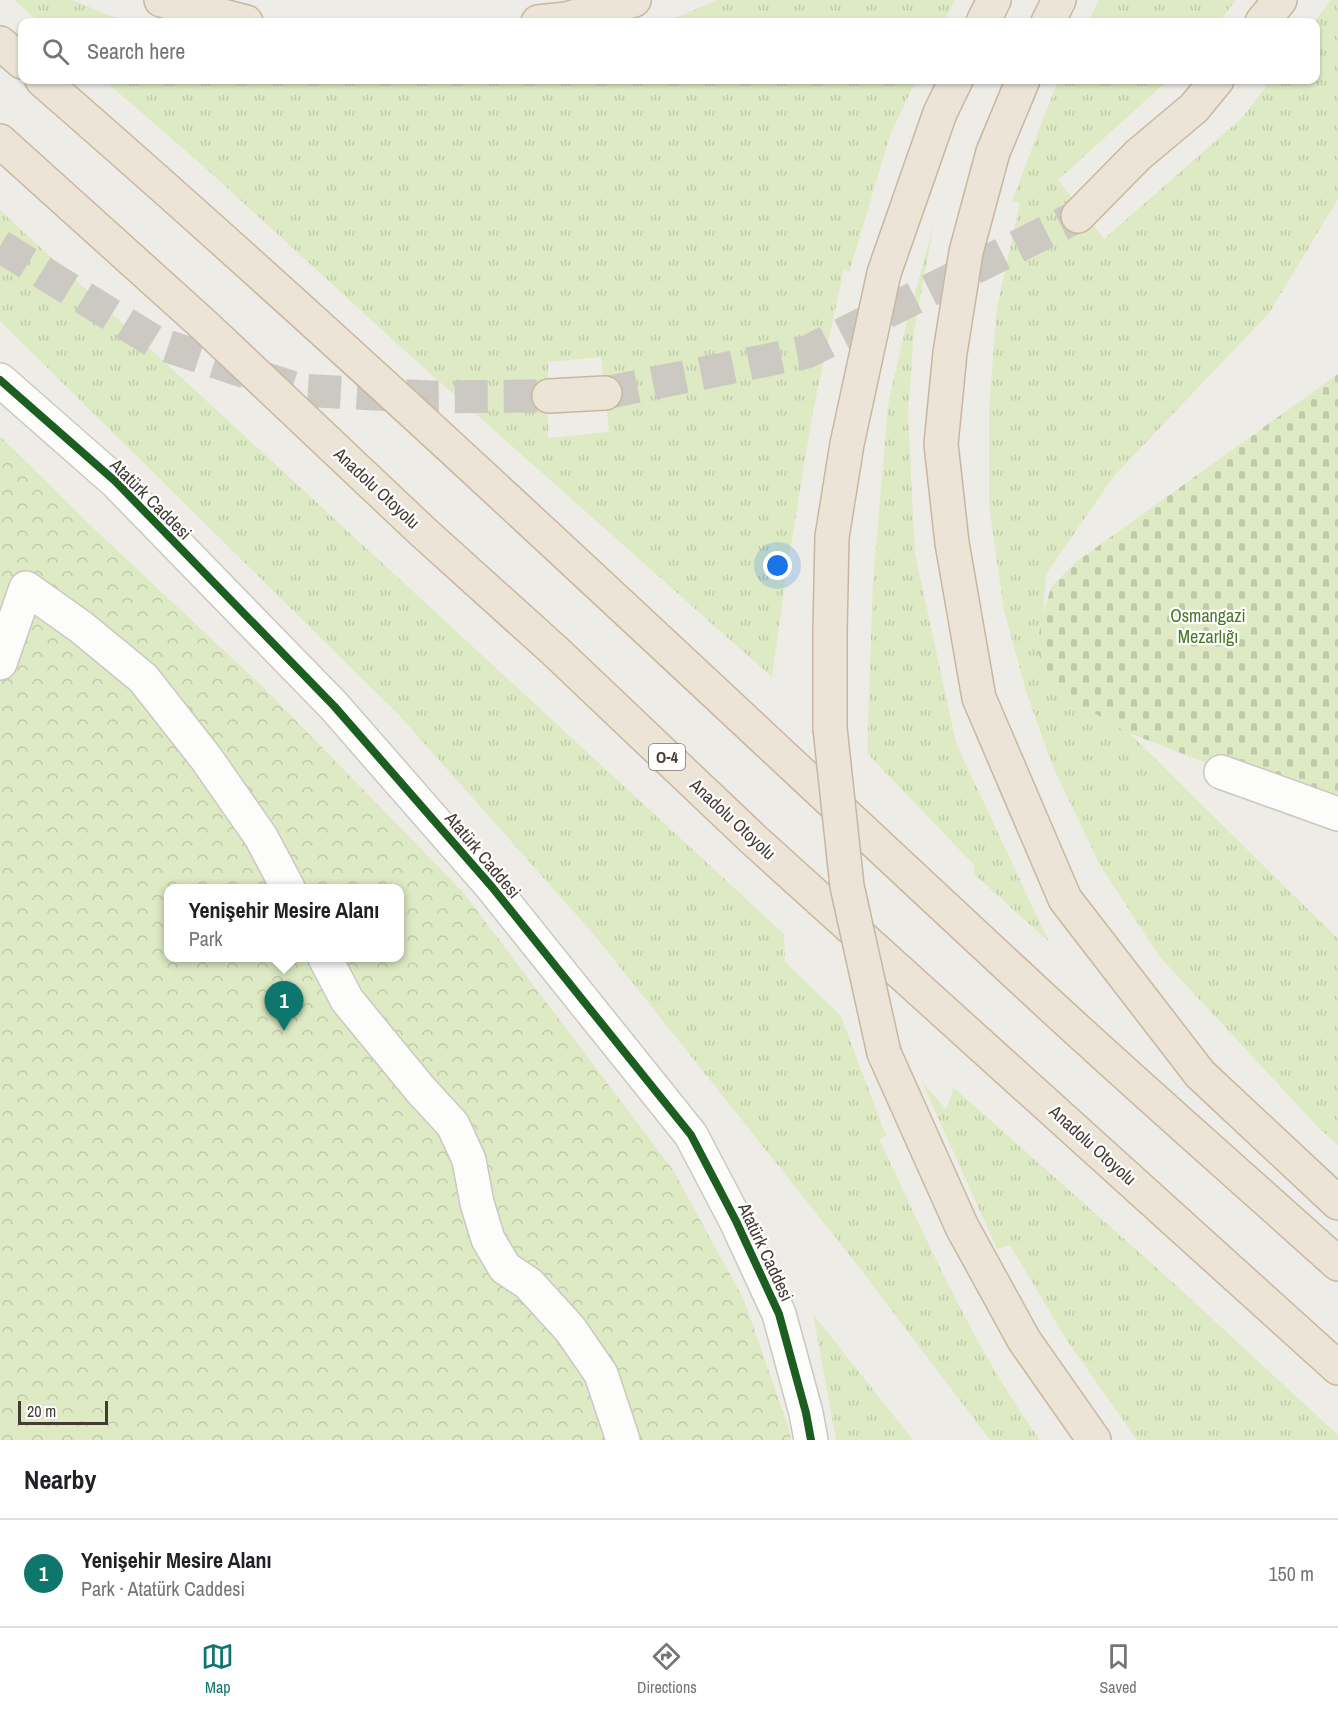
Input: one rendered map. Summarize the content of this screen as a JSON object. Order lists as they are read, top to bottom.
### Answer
{
  "streets": {
    "highway": ["Anadolu Otoyolu", "O-4"],
    "street": ["Atatürk Caddesi"]
  },
  "parks": ["Osmangazi Mezarlığı"],
  "scale_bar": "20 m",
  "page": {
    "search": "Search here",
    "popup": ["Yenişehir Mesire Alanı", "Park"],
    "pins": "1",
    "scale": "20 m",
    "heading": "Nearby",
    "list": [
      {
        "mark": "1",
        "name": "Yenişehir Mesire Alanı",
        "note": "Park · Atatürk Caddesi",
        "value": "150 m"
      }
    ],
    "nav": ["Map", "Directions", "Saved"]
  }
}
